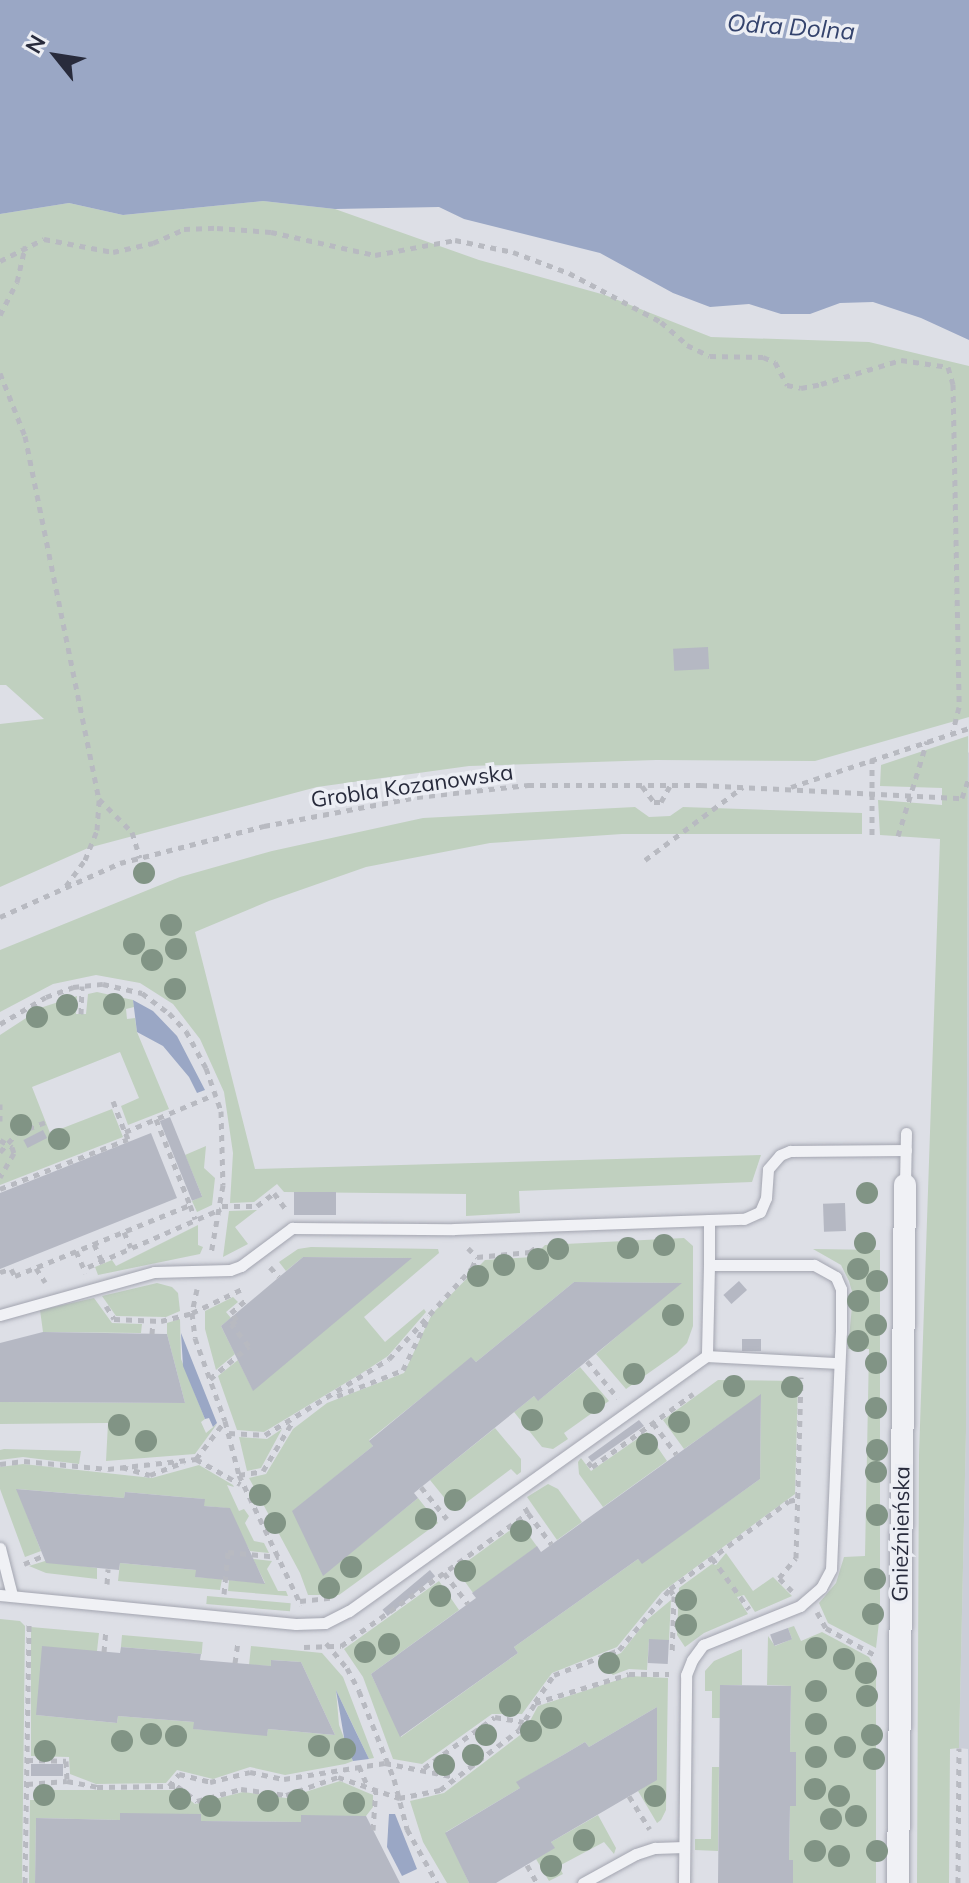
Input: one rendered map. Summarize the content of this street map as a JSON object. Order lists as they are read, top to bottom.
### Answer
{
  "streets": {
    "street": ["Gnieźnieńska"],
    "path": ["Grobla Kozanowska"]
  },
  "water": ["Odra Dolna"],
  "north": "top left"
}
